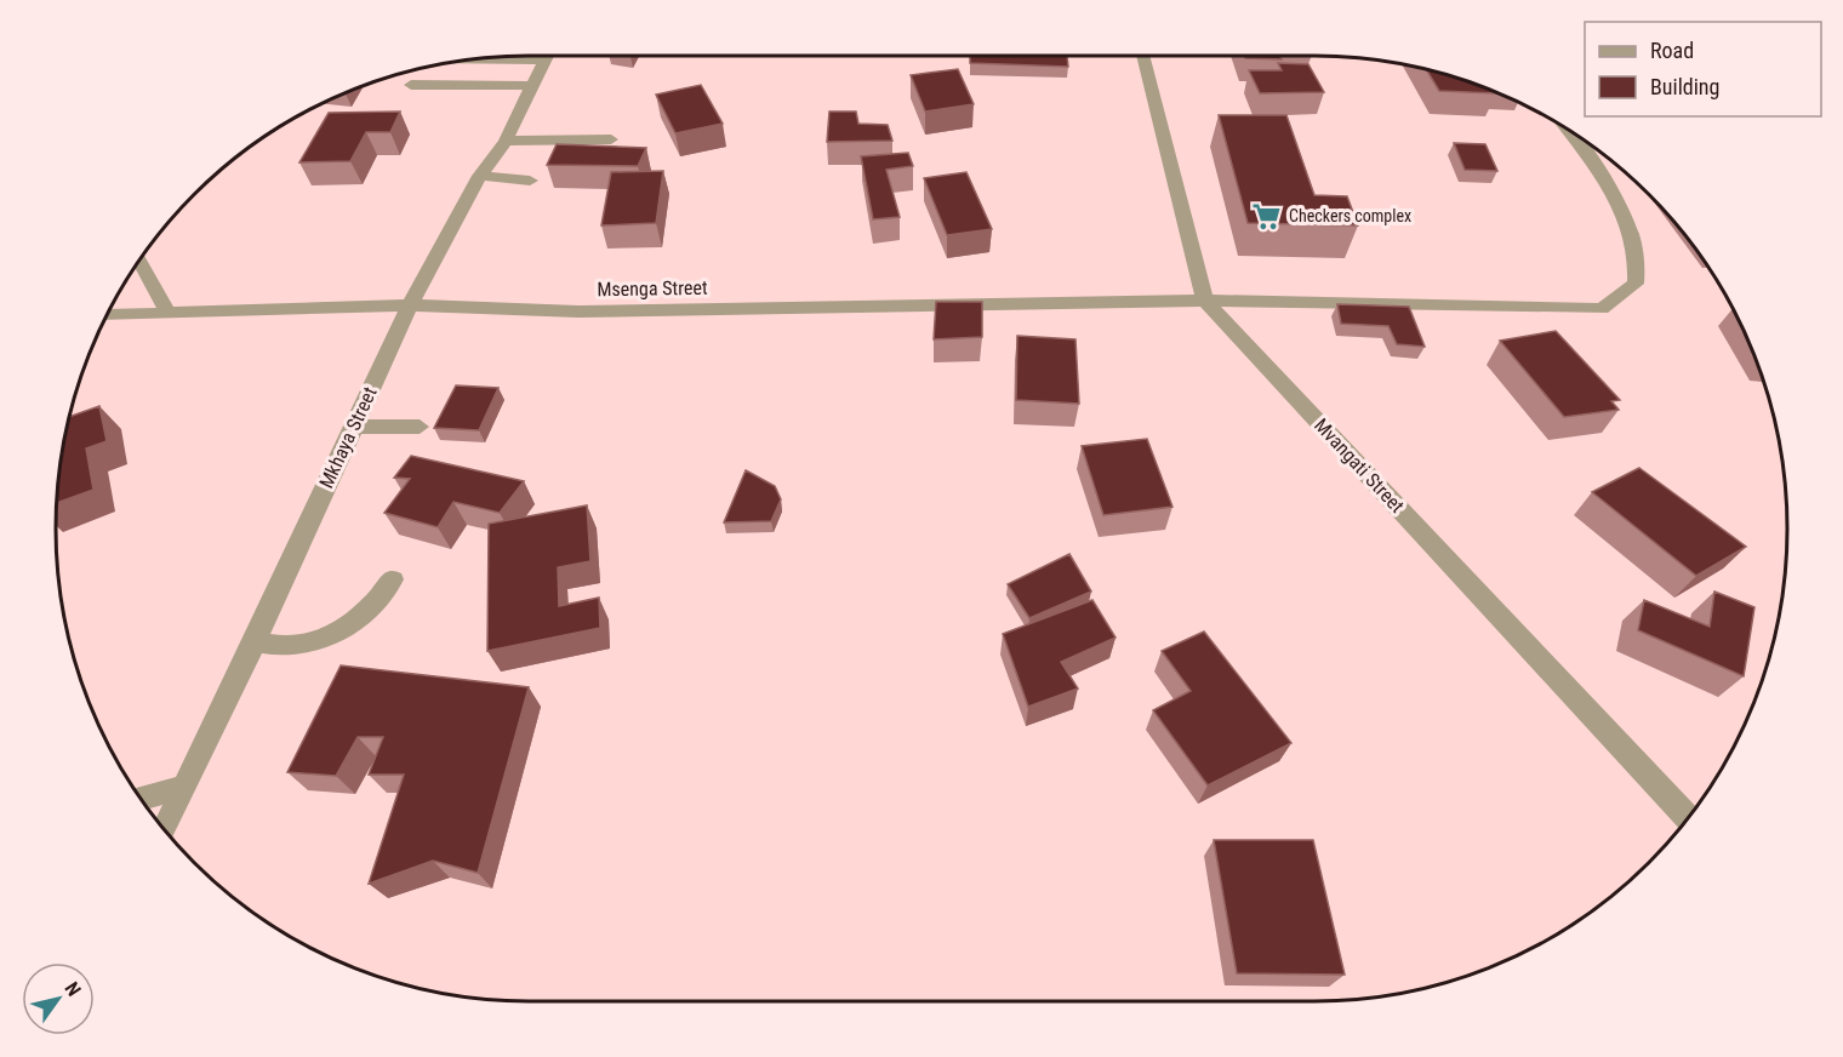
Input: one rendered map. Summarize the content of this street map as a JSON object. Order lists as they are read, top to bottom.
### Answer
{
  "streets": {
    "street": ["Msenga Street", "Mkhaya Street", "Mvangati Street"]
  },
  "crossings": [
    ["Msenga Street", "Mkhaya Street"],
    ["Msenga Street", "Mvangati Street"]
  ],
  "places": {
    "supermarket": ["Checkers complex"]
  },
  "legend": ["Road", "Building"],
  "north": "top right"
}
